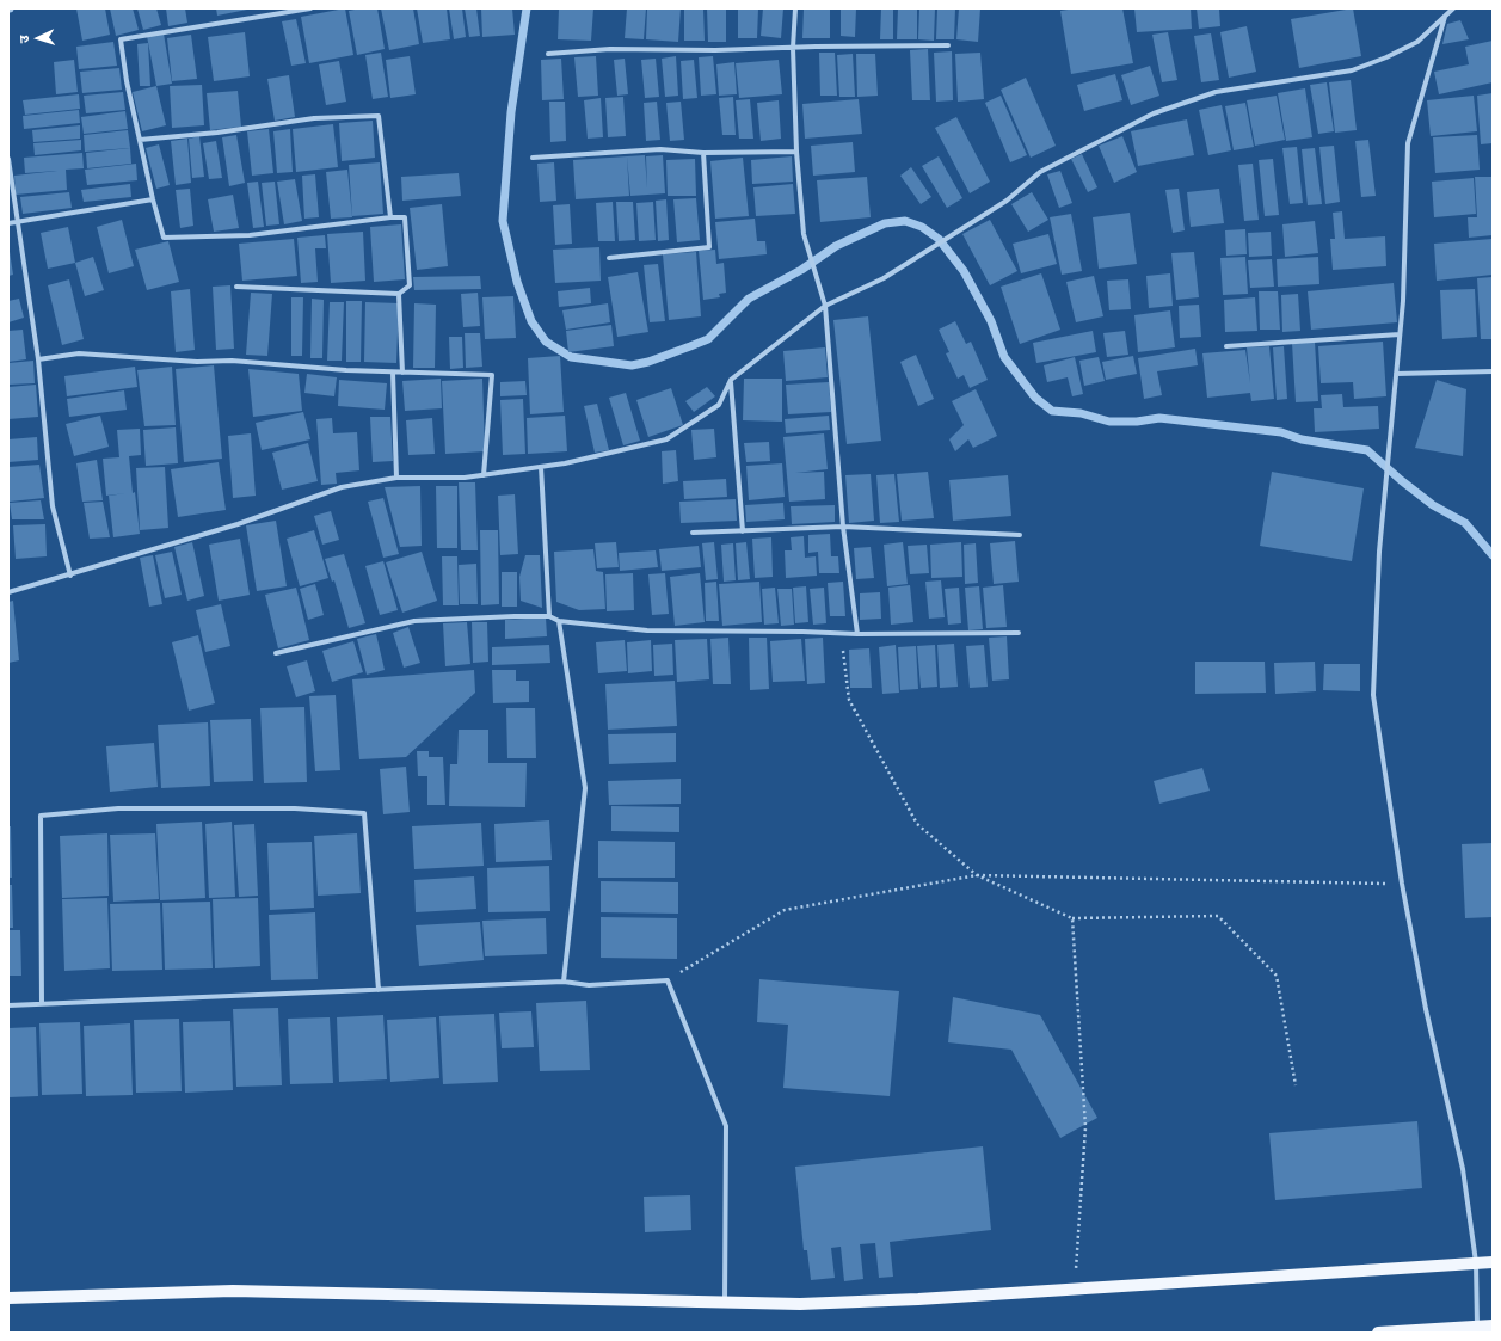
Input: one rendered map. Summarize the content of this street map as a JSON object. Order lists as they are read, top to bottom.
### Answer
{
  "north": "left"
}
